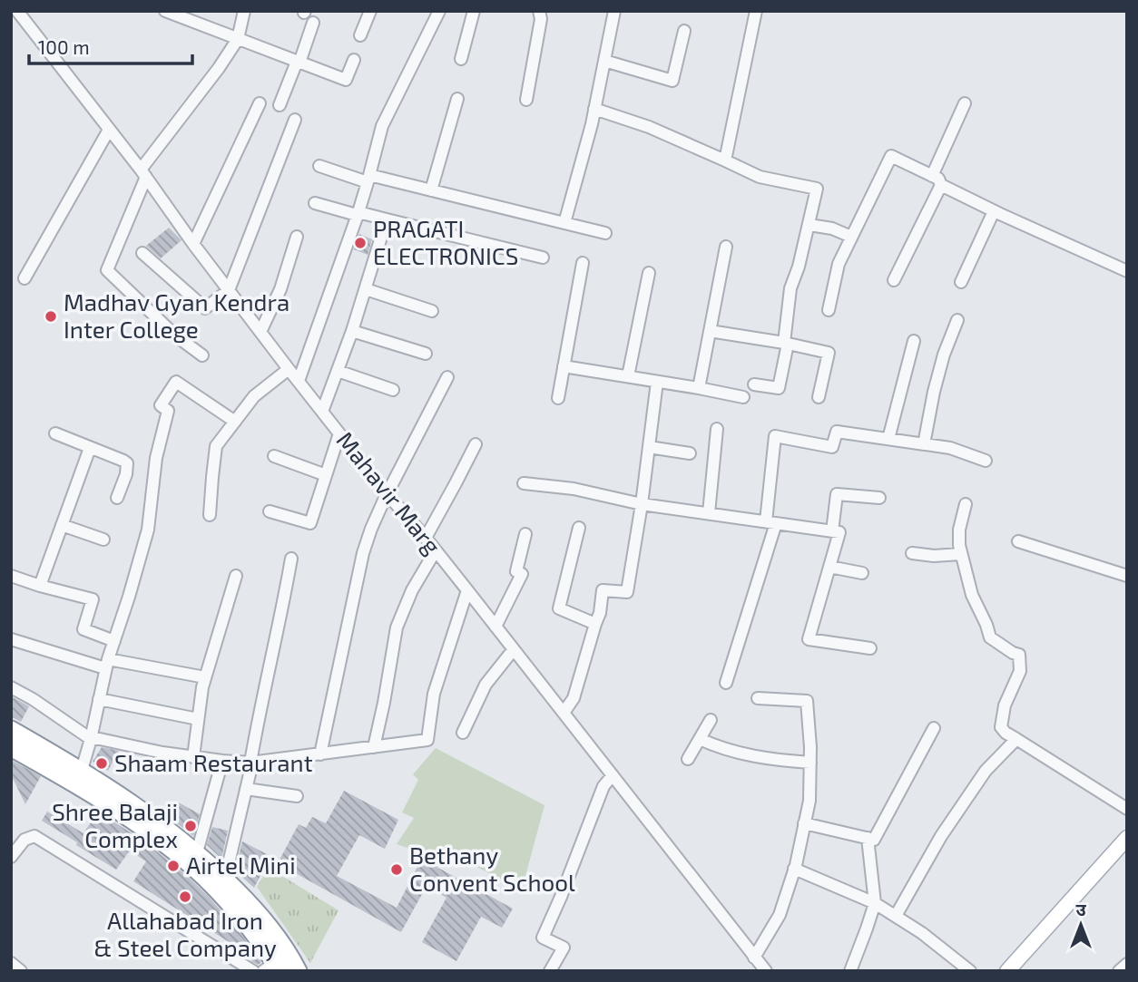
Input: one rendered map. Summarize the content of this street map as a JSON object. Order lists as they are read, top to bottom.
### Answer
{
  "streets": {
    "street": ["Mahavir Marg"]
  },
  "places": [
    "PRAGATI ELECTRONICS",
    "Madhav Gyan Kendra Inter College",
    "Shaam Restaurant",
    "Shree Balaji Complex",
    "Airtel Mini",
    "Bethany Convent School",
    "Allahabad Iron & Steel Company"
  ],
  "scale_bar": "100 m",
  "north": "top"
}
